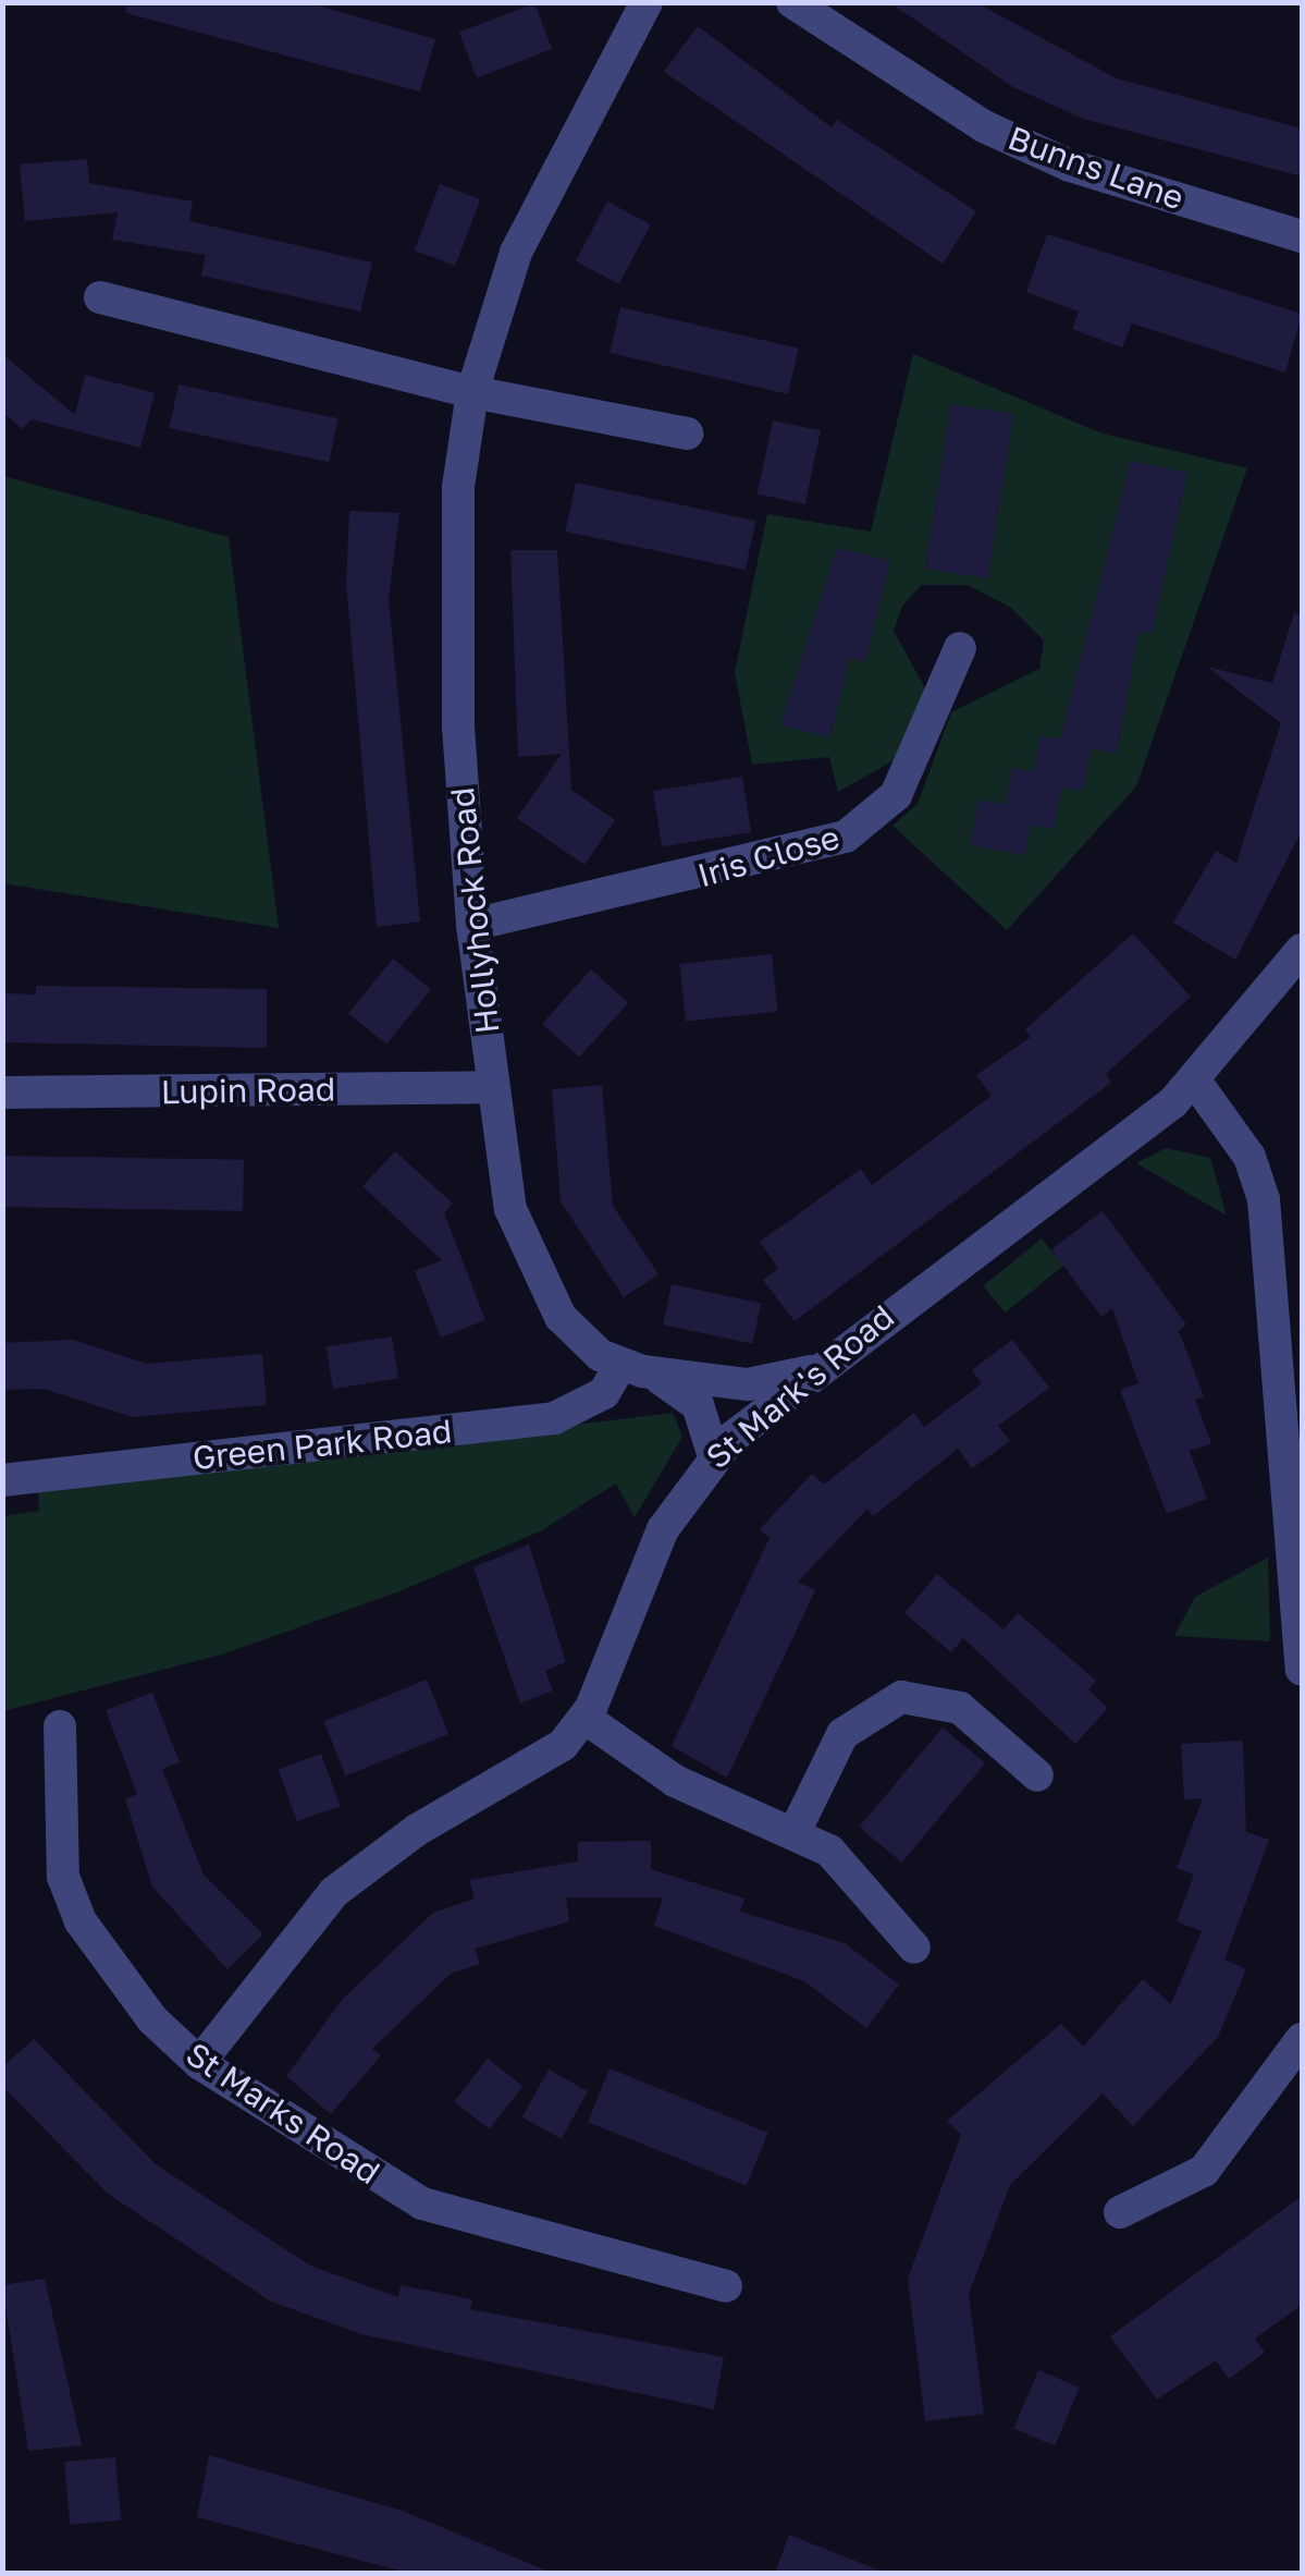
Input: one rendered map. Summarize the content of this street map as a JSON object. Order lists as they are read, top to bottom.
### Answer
{
  "streets": {
    "street": [
      "Bunns Lane",
      "Iris Close",
      "Hollyhock Road",
      "Lupin Road",
      "St Mark's Road",
      "Green Park Road",
      "St Marks Road"
    ]
  },
  "crossings": [
    ["Iris Close", "Hollyhock Road"],
    ["Hollyhock Road", "Lupin Road"],
    ["Hollyhock Road", "St Mark's Road"],
    ["Hollyhock Road", "Green Park Road"],
    ["St Mark's Road", "St Marks Road"]
  ]
}
